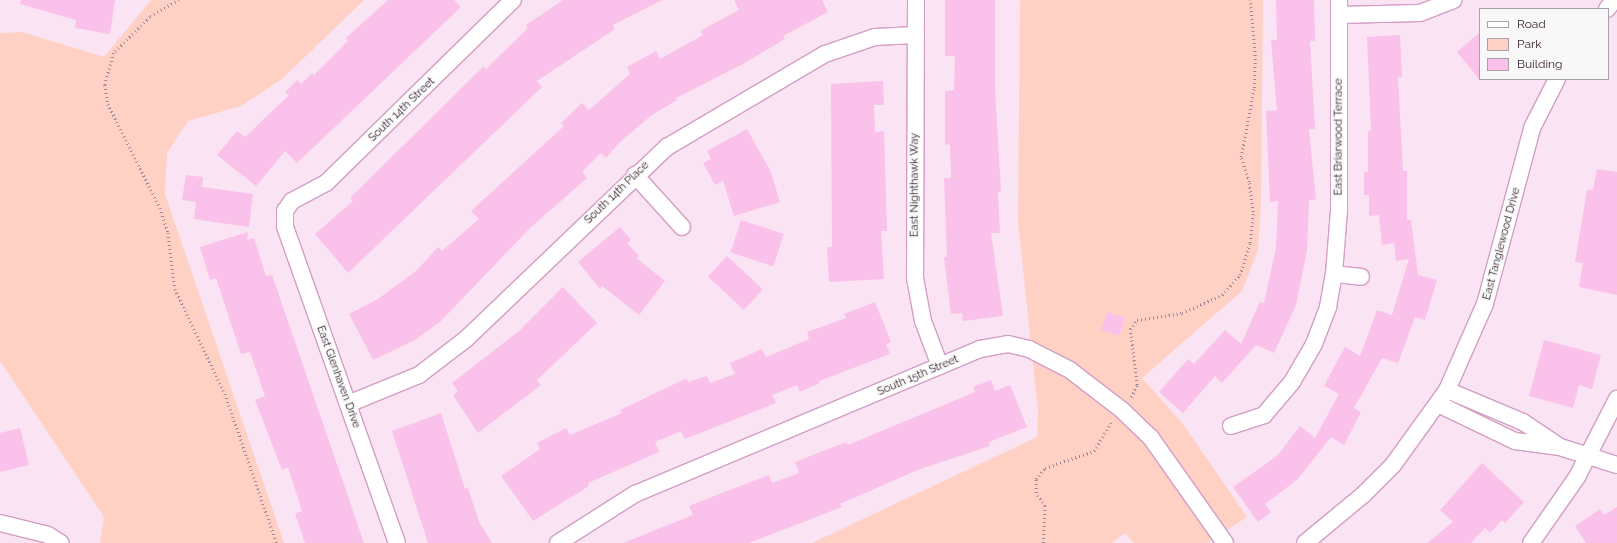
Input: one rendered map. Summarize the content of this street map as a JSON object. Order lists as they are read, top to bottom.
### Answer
{
  "streets": {
    "street": [
      "South 14th Street",
      "East Briarwood Terrace",
      "East Nighthawk Way",
      "South 14th Place",
      "East Tanglewood Drive",
      "South 15th Street",
      "East Glenhaven Drive"
    ]
  },
  "crossings": [
    ["South 14th Street", "East Glenhaven Drive"],
    ["East Nighthawk Way", "South 14th Place"],
    ["East Nighthawk Way", "South 15th Street"],
    ["South 14th Place", "East Glenhaven Drive"]
  ],
  "legend": ["Road", "Park", "Building"]
}
